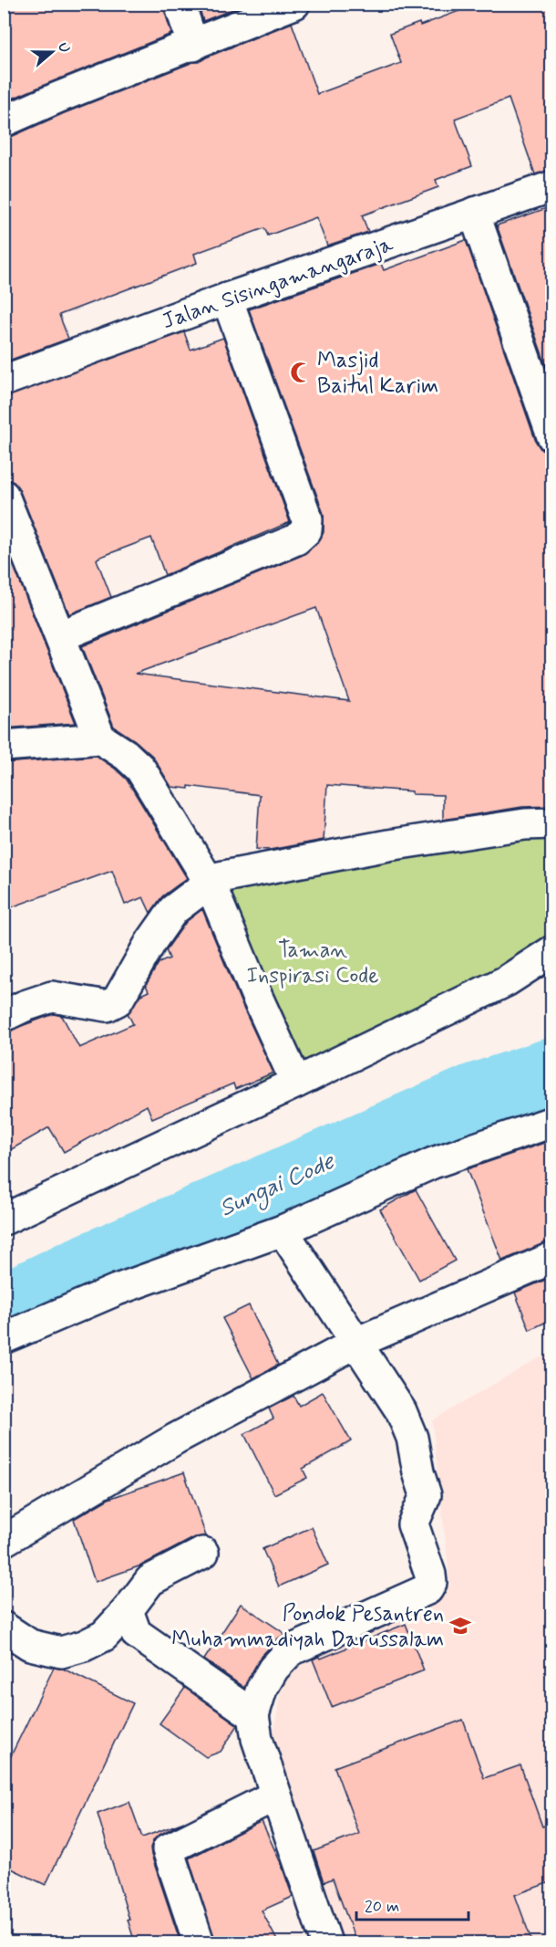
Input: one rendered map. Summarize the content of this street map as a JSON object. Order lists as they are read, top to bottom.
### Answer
{
  "streets": {
    "street": ["Jalan Sisingamangaraja"]
  },
  "water": ["Sungai Code"],
  "parks": ["Taman Inspirasi Code"],
  "places": {
    "mosque": ["Masjid Baitul Karim"],
    "school or university": ["Pondok Pesantren Muhammadiyah Darussalam"]
  },
  "scale_bar": "20 m",
  "north": "right"
}
